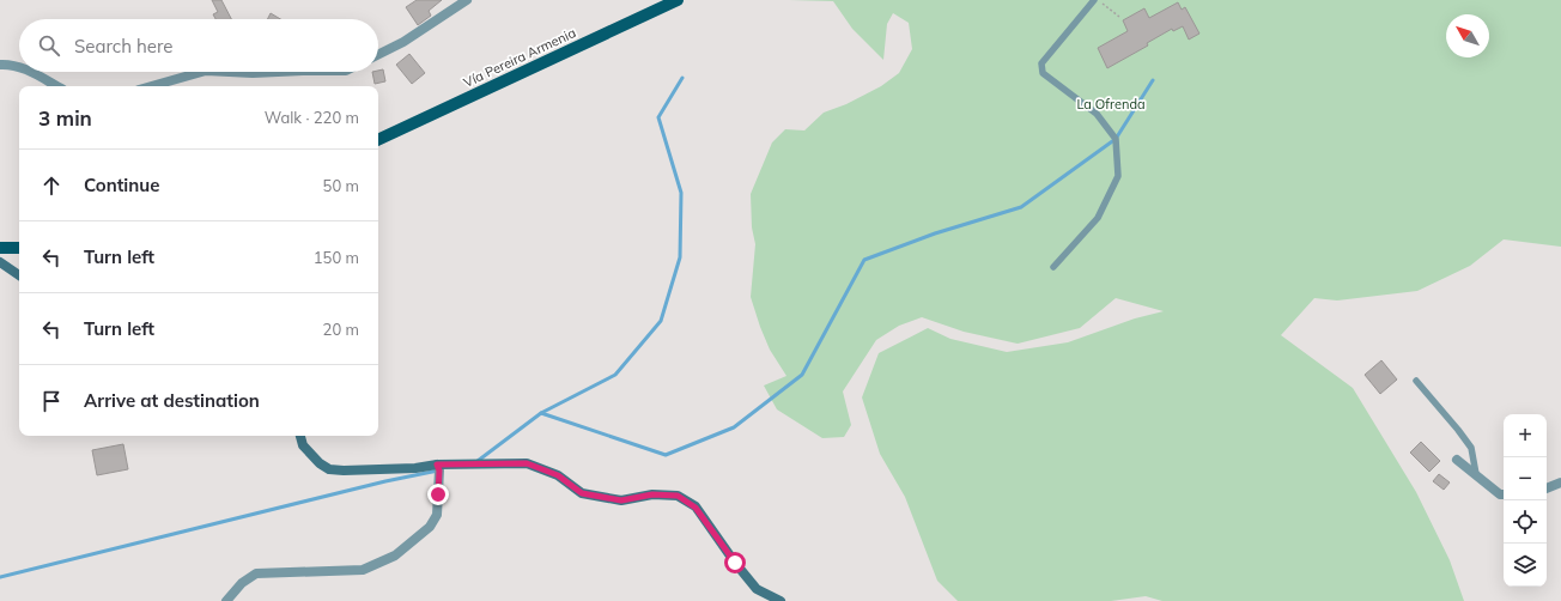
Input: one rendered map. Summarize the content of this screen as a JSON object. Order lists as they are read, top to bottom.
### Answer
{
  "streets": {
    "main road": ["Vía Pereira Armenia"]
  },
  "parks": ["La Ofrenda"],
  "north": "top left",
  "page": {
    "search": "Search here",
    "heading": ["3 min", "Walk · 220 m"],
    "list": [
      ["Continue", "50 m"],
      ["Turn left", "150 m"],
      ["Turn left", "20 m"],
      "Arrive at destination"
    ],
    "map_buttons": ["+", "−"]
  }
}
